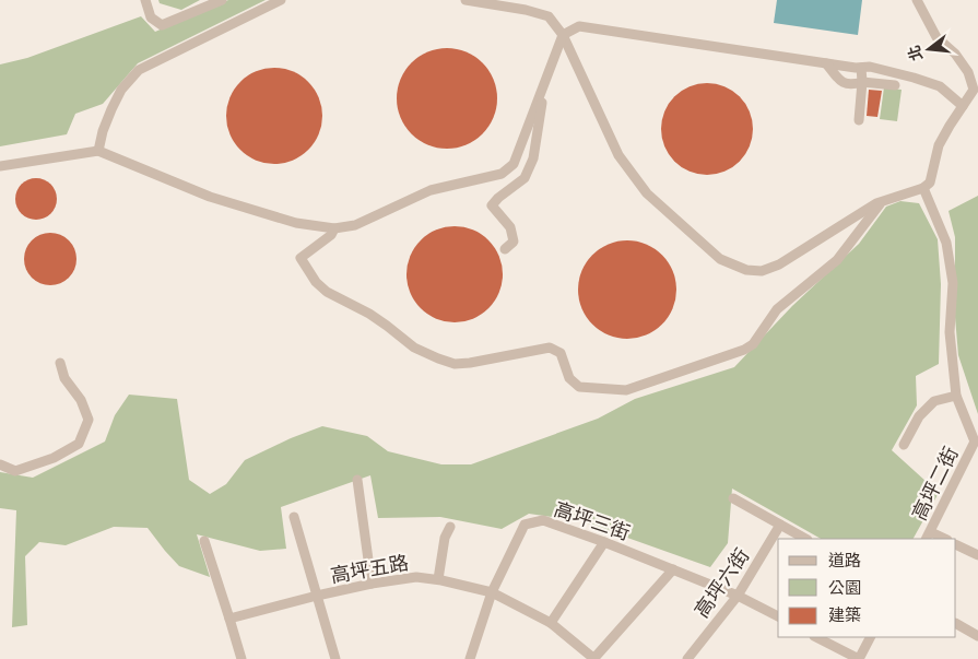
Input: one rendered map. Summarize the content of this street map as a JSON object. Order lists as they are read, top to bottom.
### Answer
{
  "streets": {
    "street": [
      "高坪二街",
      "高坪三街",
      "高坪五路",
      "高坪六街"
    ]
  },
  "crossings": [
    ["高坪三街", "高坪五路"],
    ["高坪三街", "高坪六街"]
  ],
  "legend": ["道路", "公園", "建築"],
  "north": "left"
}
